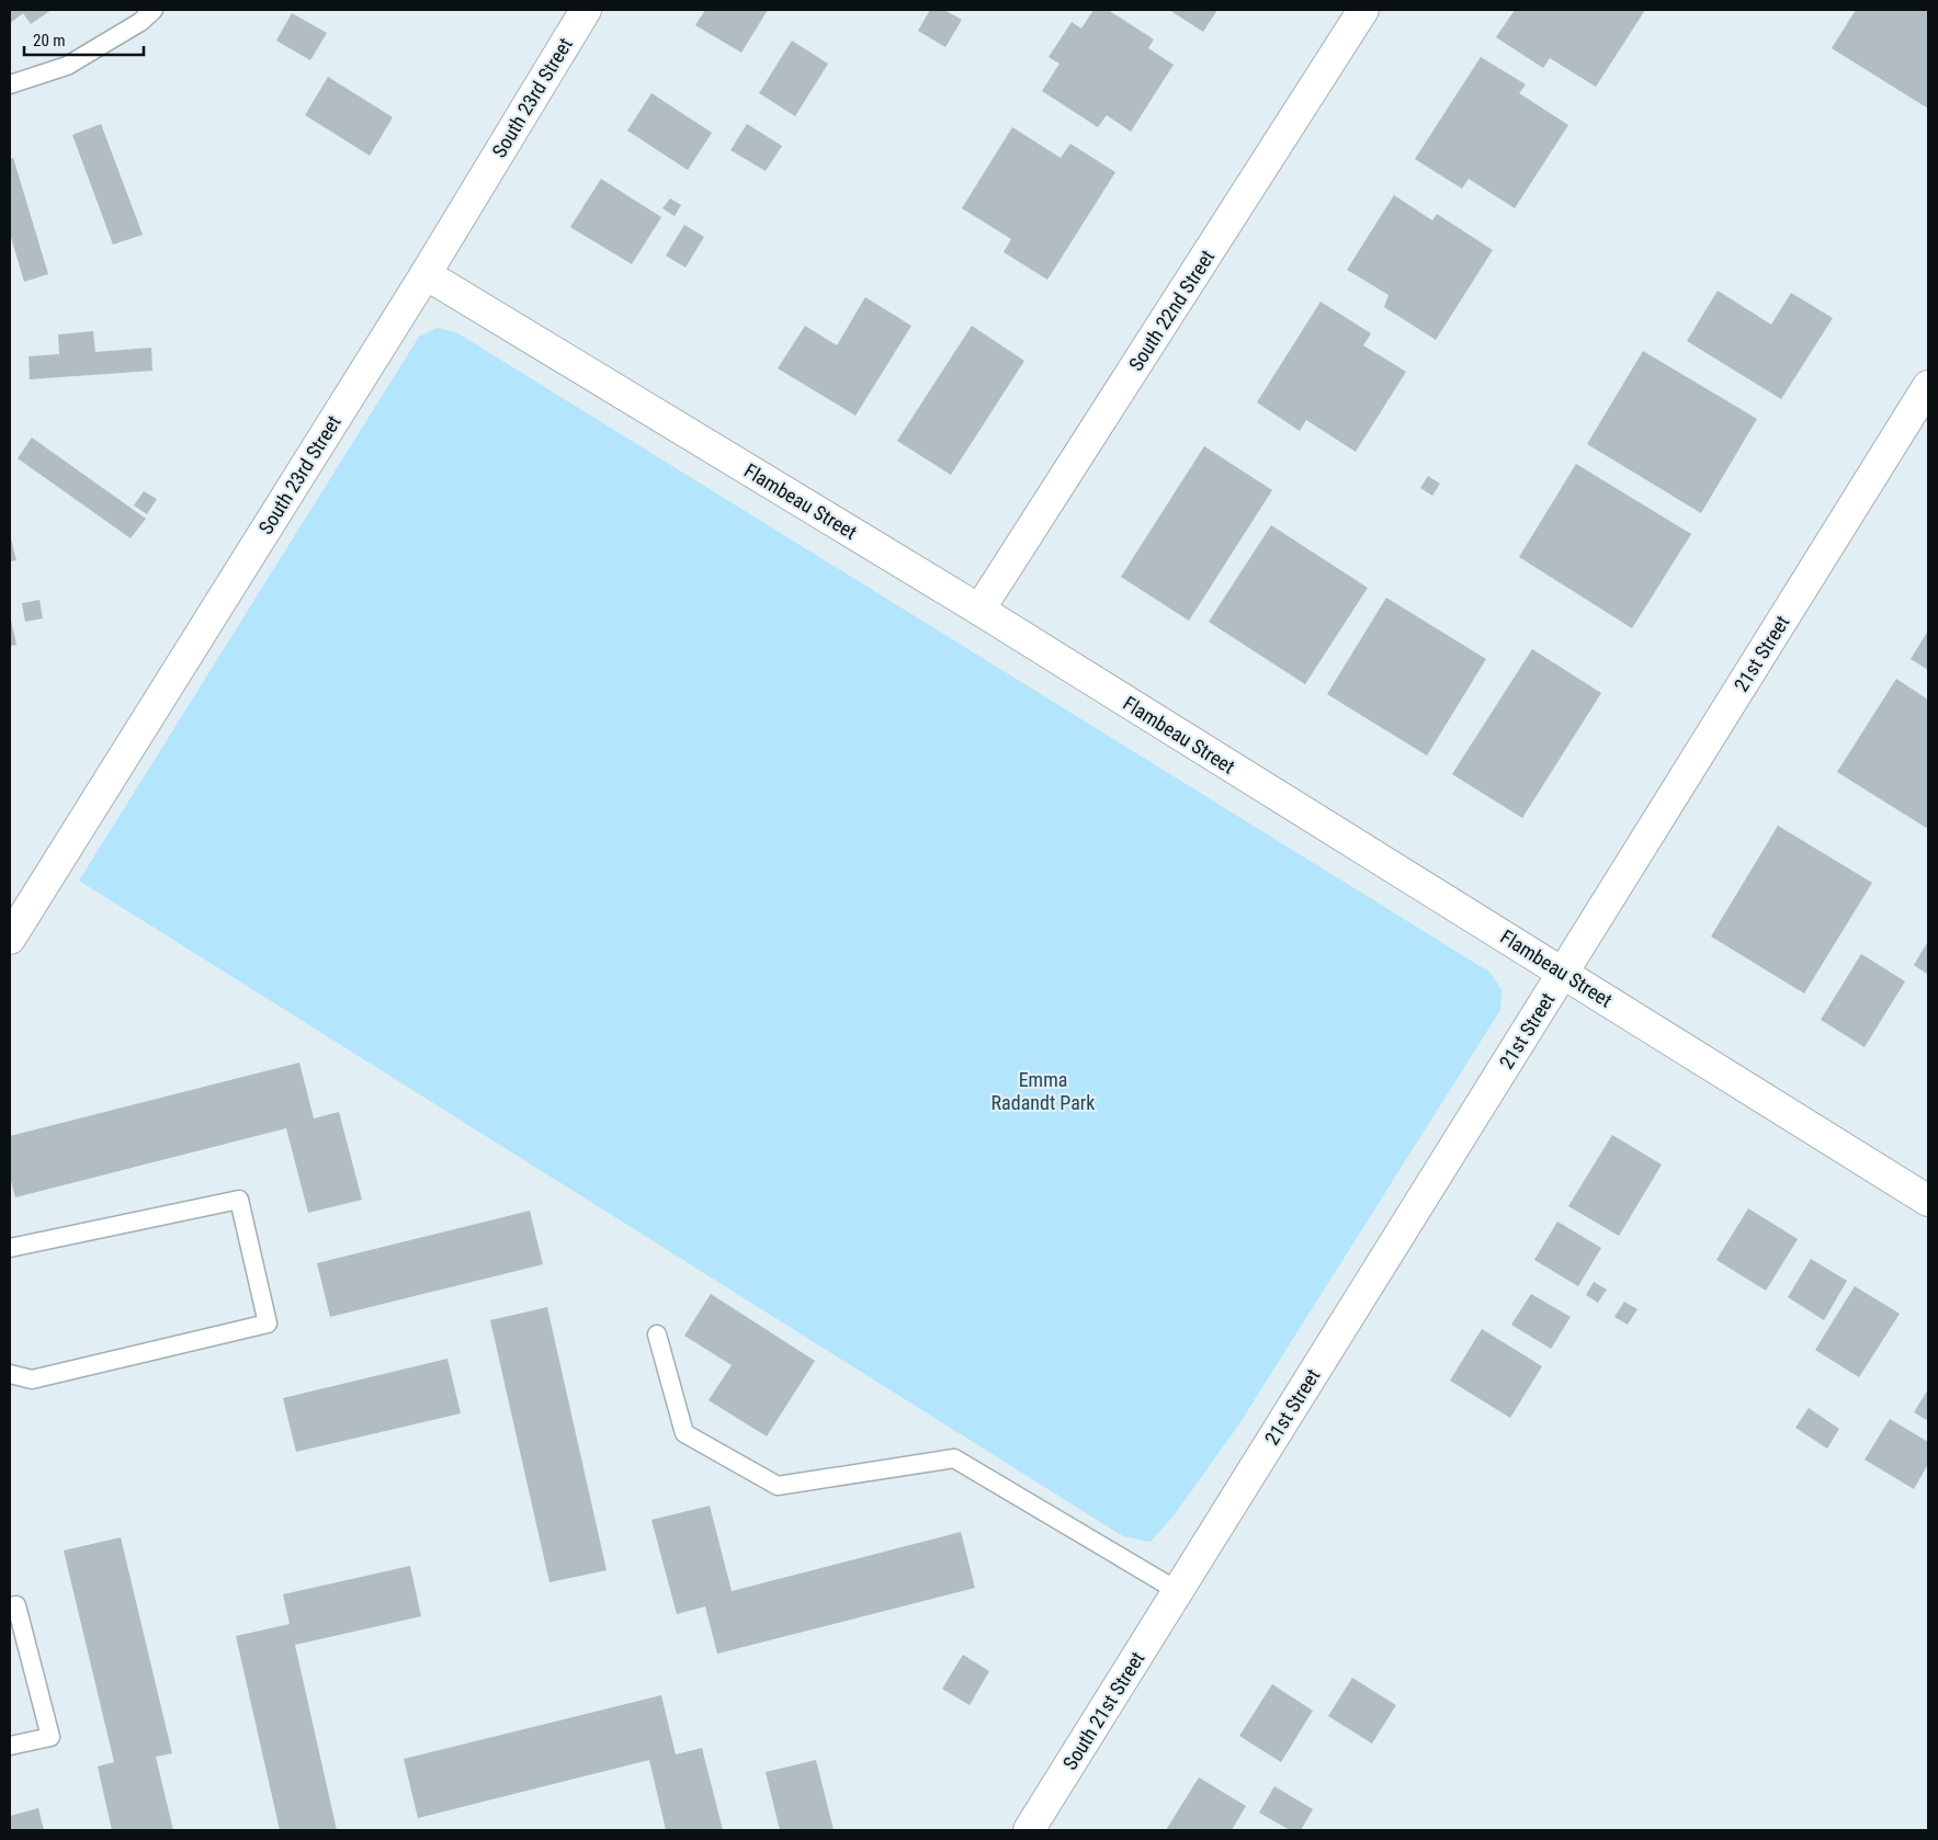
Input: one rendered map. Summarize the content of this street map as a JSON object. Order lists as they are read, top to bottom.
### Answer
{
  "streets": {
    "street": [
      "South 23rd Street",
      "South 22nd Street",
      "Flambeau Street",
      "21st Street",
      "South 21st Street"
    ]
  },
  "crossings": [
    ["South 23rd Street", "Flambeau Street"],
    ["South 22nd Street", "Flambeau Street"],
    ["Flambeau Street", "21st Street"],
    ["21st Street", "South 21st Street"]
  ],
  "parks": ["Emma Radandt Park"],
  "scale_bar": "20 m"
}
